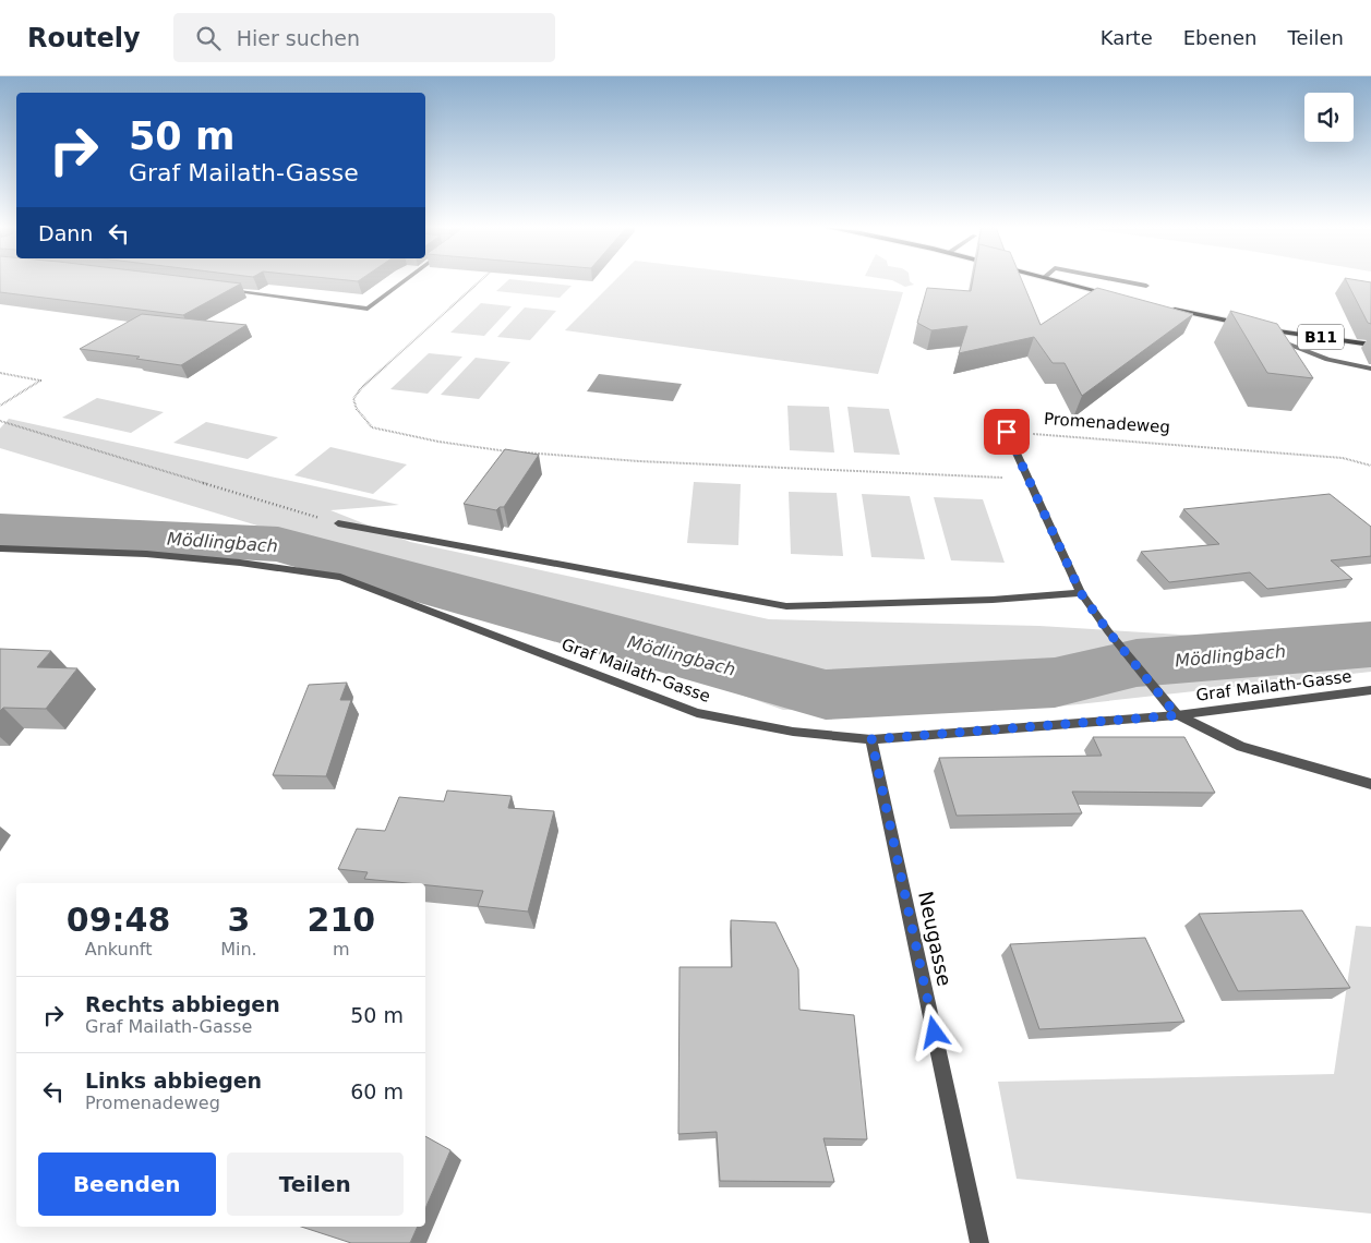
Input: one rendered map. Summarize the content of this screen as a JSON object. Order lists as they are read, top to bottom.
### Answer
{
  "streets": {
    "main road": ["B11"],
    "street": ["Graf Mailath-Gasse", "Neugasse"],
    "path": ["Promenadeweg"]
  },
  "crossings": [
    ["Graf Mailath-Gasse", "Neugasse"]
  ],
  "water": ["Mödlingbach"],
  "page": {
    "header": "Routely",
    "search": "Hier suchen",
    "nav": ["Karte", "Ebenen", "Teilen"],
    "turn": ["50 m", "Graf Mailath-Gasse"],
    "then": "Dann",
    "eta": [
      "09:48",
      "Ankunft",
      "3",
      "Min.",
      "210",
      "m"
    ],
    "list": [
      {
        "name": "Rechts abbiegen",
        "note": "Graf Mailath-Gasse",
        "value": "50 m"
      },
      {
        "name": "Links abbiegen",
        "note": "Promenadeweg",
        "value": "60 m"
      }
    ],
    "buttons": ["Beenden", "Teilen"]
  }
}
